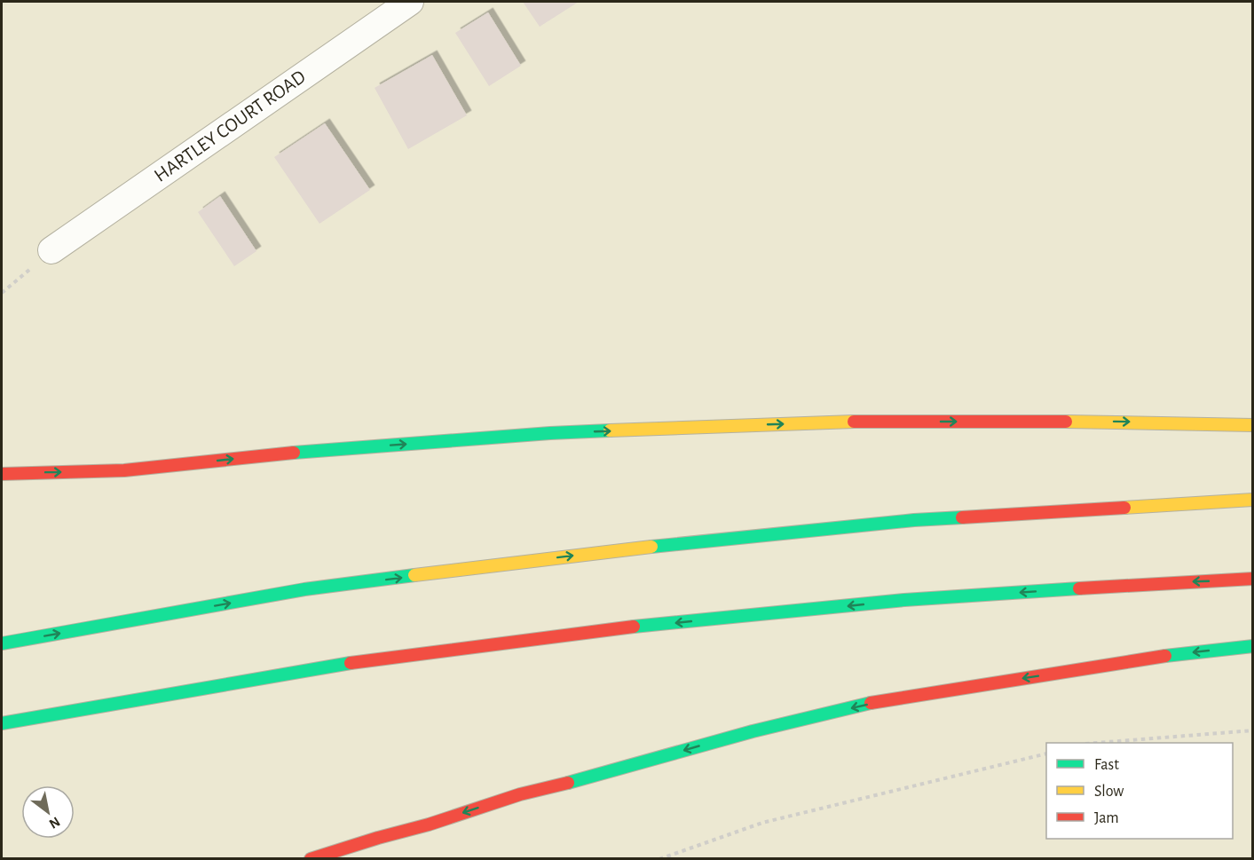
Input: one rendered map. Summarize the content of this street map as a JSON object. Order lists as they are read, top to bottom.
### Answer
{
  "streets": {
    "street": ["HARTLEY COURT ROAD"]
  },
  "legend": ["Fast", "Slow", "Jam"],
  "north": "bottom right"
}
